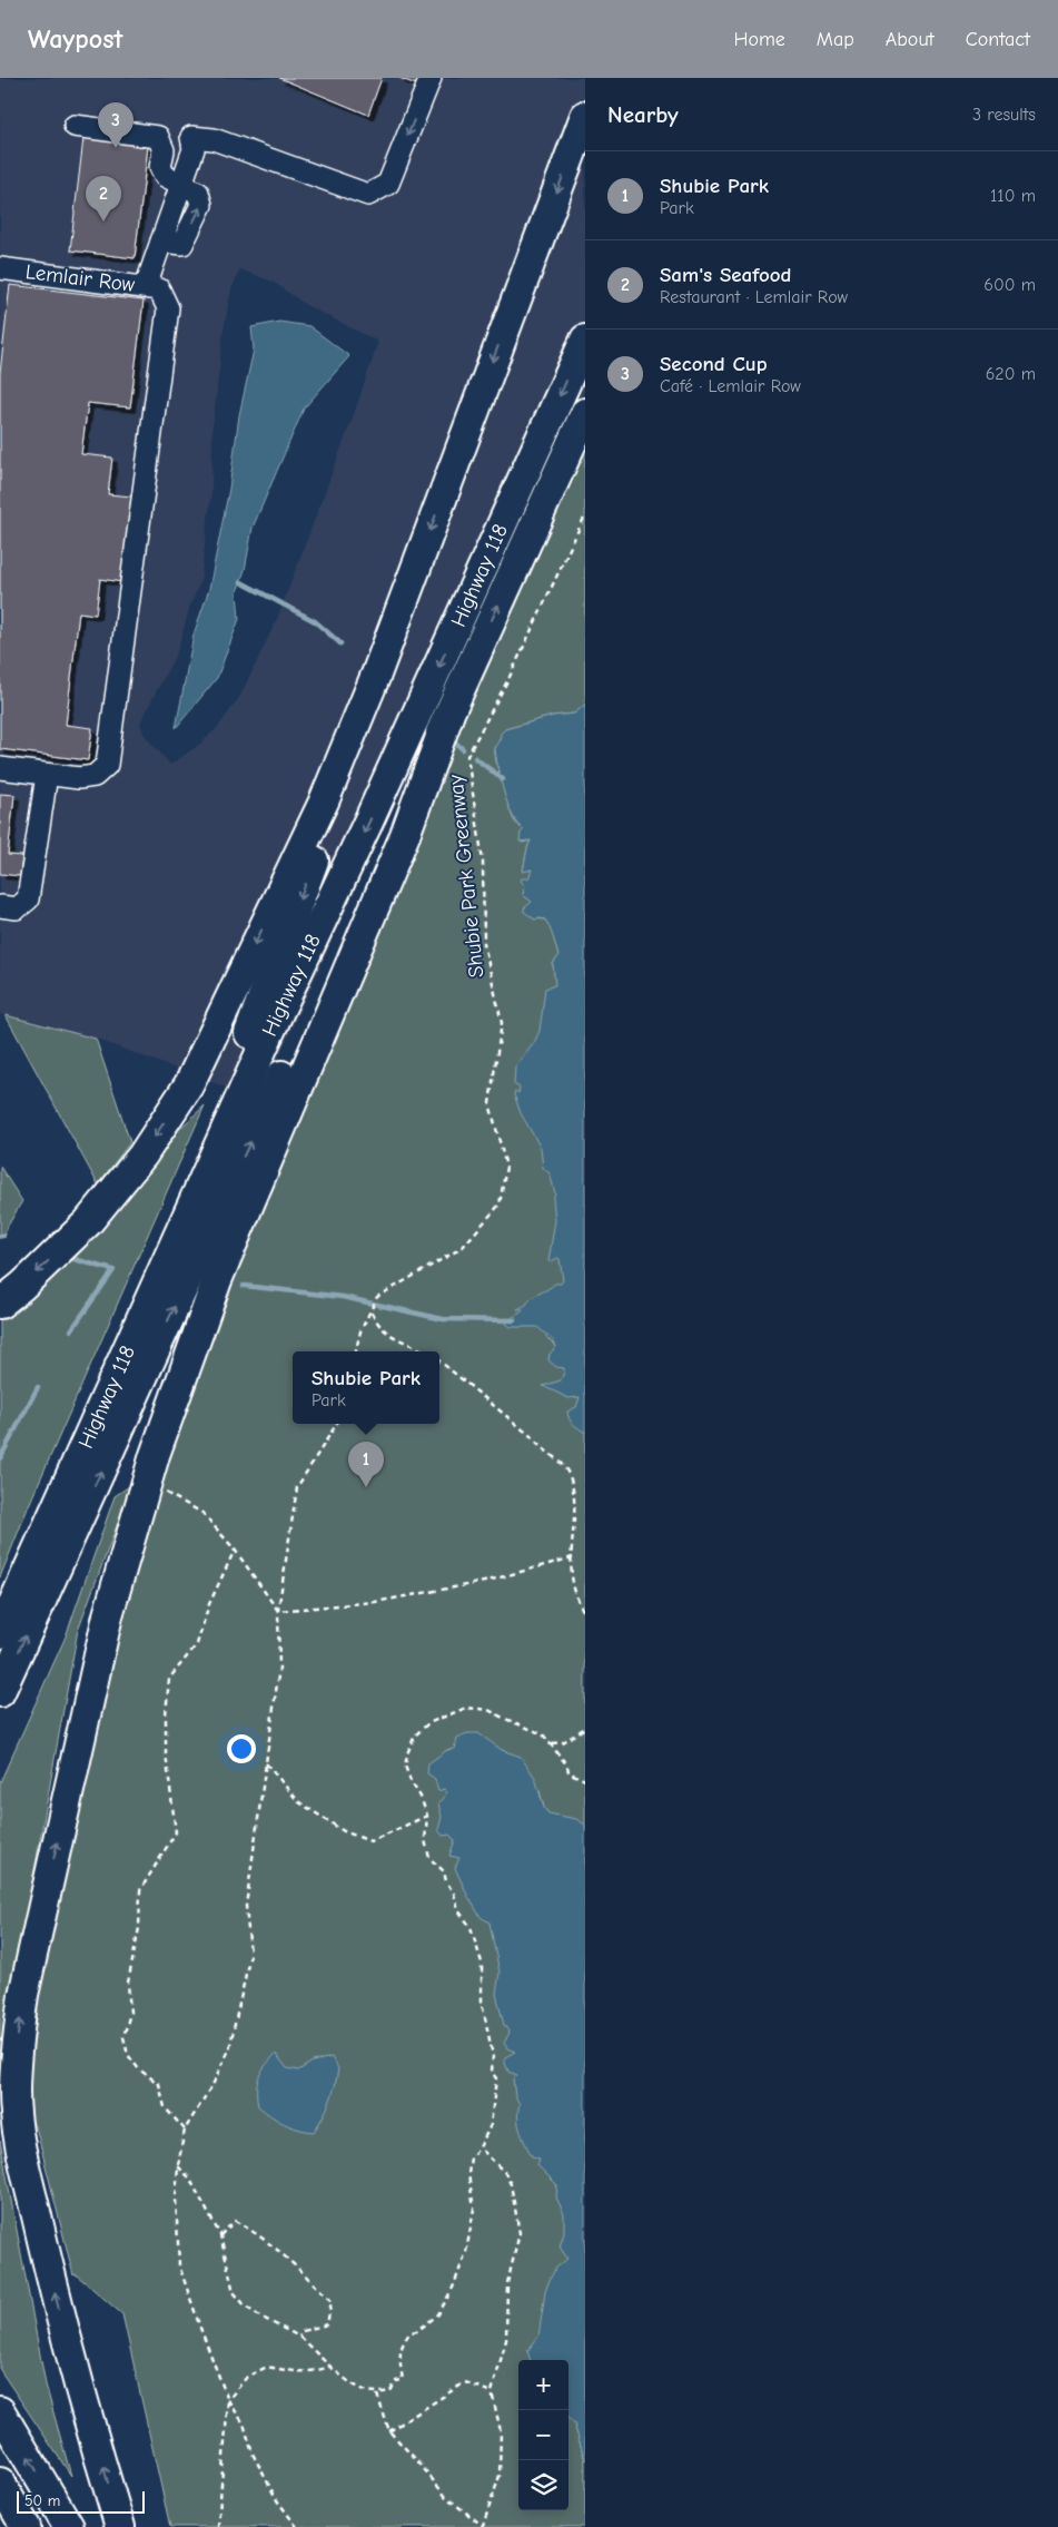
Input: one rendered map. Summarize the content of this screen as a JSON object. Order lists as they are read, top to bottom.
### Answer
{
  "streets": {
    "highway": ["Highway 118"],
    "street": ["Lemlair Row"],
    "path": ["Shubie Park Greenway"]
  },
  "scale_bar": "50 m",
  "page": {
    "header": "Waypost",
    "nav": [
      "Home",
      "Map",
      "About",
      "Contact"
    ],
    "heading": ["Nearby", "3 results"],
    "pins": ["3", "2", "1"],
    "list": [
      {
        "mark": "1",
        "name": "Shubie Park",
        "note": "Park",
        "value": "110 m"
      },
      {
        "mark": "2",
        "name": "Sam's Seafood",
        "note": "Restaurant · Lemlair Row",
        "value": "600 m"
      },
      {
        "mark": "3",
        "name": "Second Cup",
        "note": "Café · Lemlair Row",
        "value": "620 m"
      }
    ],
    "popup": ["Shubie Park", "Park"],
    "map_buttons": ["+", "−"],
    "scale": "50 m"
  }
}
